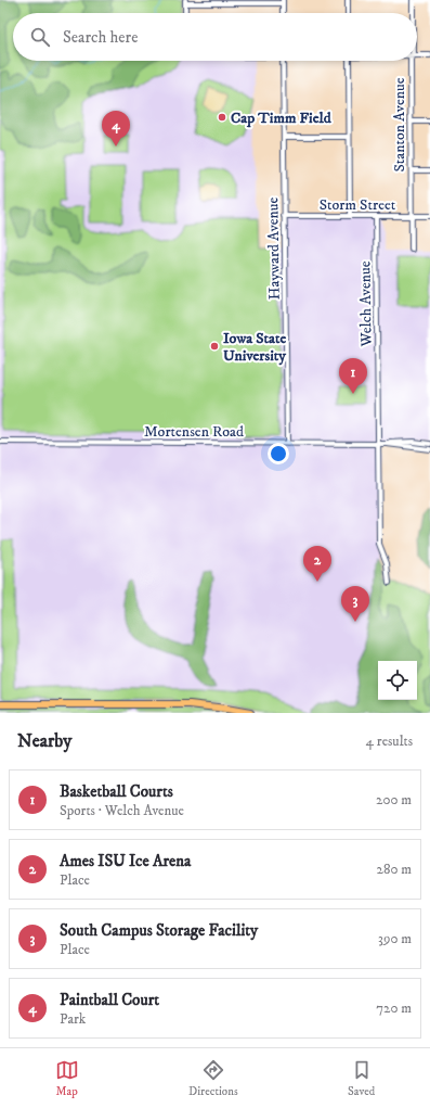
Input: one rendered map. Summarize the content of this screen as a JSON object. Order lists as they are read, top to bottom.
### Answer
{
  "streets": {
    "street": [
      "Stanton Avenue",
      "Storm Street",
      "Hayward Avenue",
      "Welch Avenue",
      "Mortensen Road"
    ]
  },
  "crossings": [
    ["Stanton Avenue", "Storm Street"],
    ["Storm Street", "Hayward Avenue"],
    ["Storm Street", "Welch Avenue"],
    ["Hayward Avenue", "Mortensen Road"],
    ["Welch Avenue", "Mortensen Road"]
  ],
  "places": ["Cap Timm Field", "Iowa State University"],
  "page": {
    "search": "Search here",
    "pins": [
      "4",
      "1",
      "2",
      "3"
    ],
    "heading": ["Nearby", "4 results"],
    "list": [
      {
        "mark": "1",
        "name": "Basketball Courts",
        "note": "Sports · Welch Avenue",
        "value": "200 m"
      },
      {
        "mark": "2",
        "name": "Ames ISU Ice Arena",
        "note": "Place",
        "value": "280 m"
      },
      {
        "mark": "3",
        "name": "South Campus Storage Facility",
        "note": "Place",
        "value": "390 m"
      },
      {
        "mark": "4",
        "name": "Paintball Court",
        "note": "Park",
        "value": "720 m"
      }
    ],
    "nav": ["Map", "Directions", "Saved"]
  }
}
